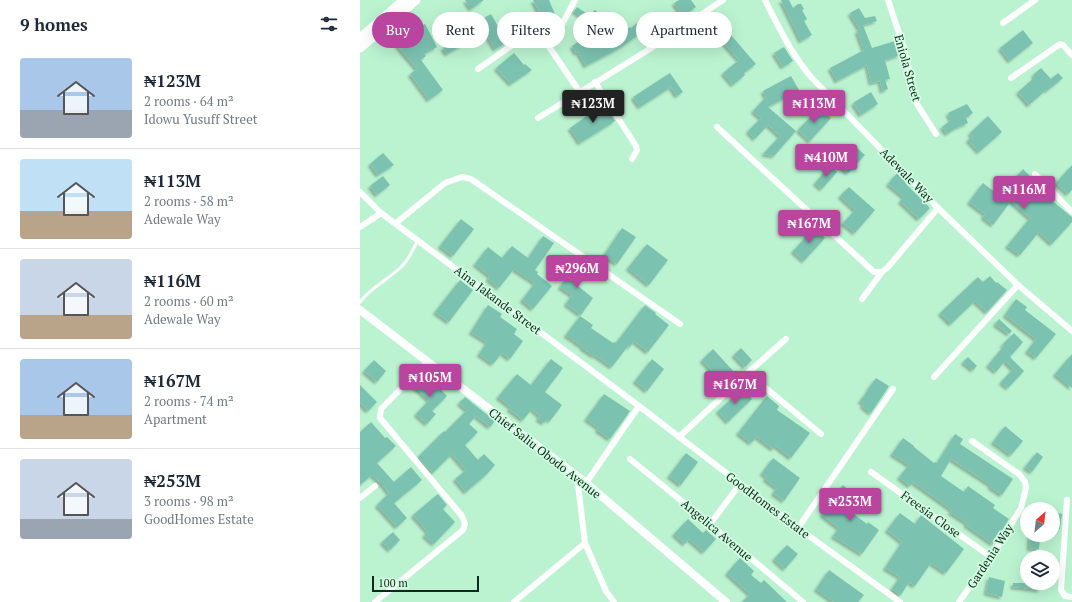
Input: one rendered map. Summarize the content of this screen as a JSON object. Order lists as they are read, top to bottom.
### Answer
{
  "streets": {
    "street": [
      "Eniola Street",
      "Adewale Way",
      "Aina Jakande Street",
      "Chief Saliu Obodo Avenue",
      "GoodHomes Estate",
      "Freesia Close",
      "Angelica Avenue",
      "Gardenia Way"
    ]
  },
  "crossings": [
    ["Aina Jakande Street", "GoodHomes Estate"],
    ["Freesia Close", "Gardenia Way"]
  ],
  "scale_bar": "100 m",
  "north": "top right",
  "page": {
    "heading": "9 homes",
    "chip": [
      "Buy",
      "Rent",
      "Filters",
      "New",
      "Apartment"
    ],
    "list": [
      {
        "name": "₦123M",
        "note": "2 rooms · 64 m² · Idowu Yusuff Street"
      },
      {
        "name": "₦113M",
        "note": "2 rooms · 58 m² · Adewale Way"
      },
      {
        "name": "₦116M",
        "note": "2 rooms · 60 m² · Adewale Way"
      },
      {
        "name": "₦167M",
        "note": "2 rooms · 74 m² · Apartment"
      },
      {
        "name": "₦253M",
        "note": "3 rooms · 98 m² · GoodHomes Estate"
      }
    ],
    "price": [
      "₦123M",
      "₦113M",
      "₦410M",
      "₦116M",
      "₦167M",
      "₦296M",
      "₦105M",
      "₦167M",
      "₦253M"
    ],
    "scale": "100 m"
  }
}
